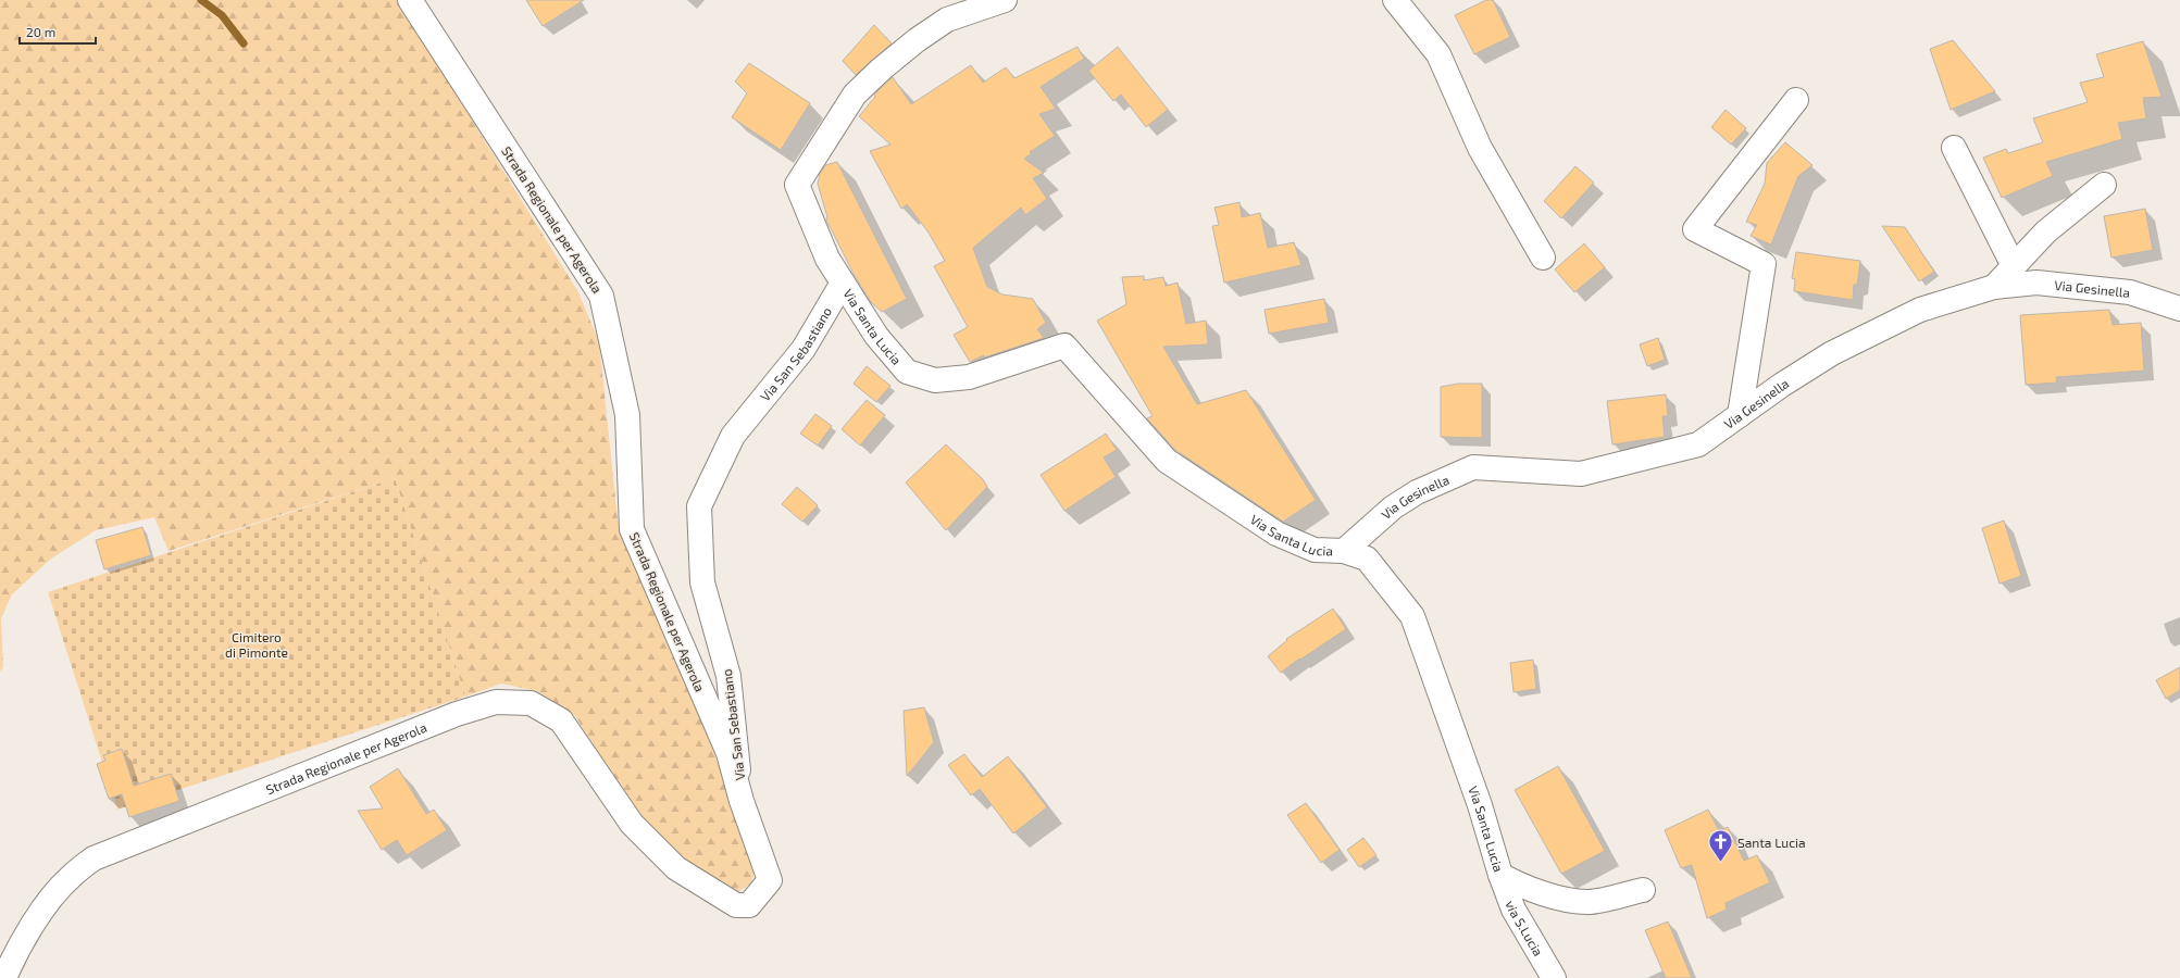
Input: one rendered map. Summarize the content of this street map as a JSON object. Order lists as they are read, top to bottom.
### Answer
{
  "streets": {
    "main road": [
      "Strada Regionale per Agerola",
      "Via Gesinella",
      "Via Santa Lucia",
      "Via San Sebastiano",
      "via S.Lucia"
    ]
  },
  "crossings": [
    ["Strada Regionale per Agerola", "Via San Sebastiano"],
    ["Via Gesinella", "Via Santa Lucia"],
    ["Via Santa Lucia", "Via San Sebastiano"],
    ["Via Santa Lucia", "via S.Lucia"]
  ],
  "parks": ["Cimitero di Pimonte"],
  "places": {
    "church": ["Santa Lucia"]
  },
  "scale_bar": "20 m"
}
